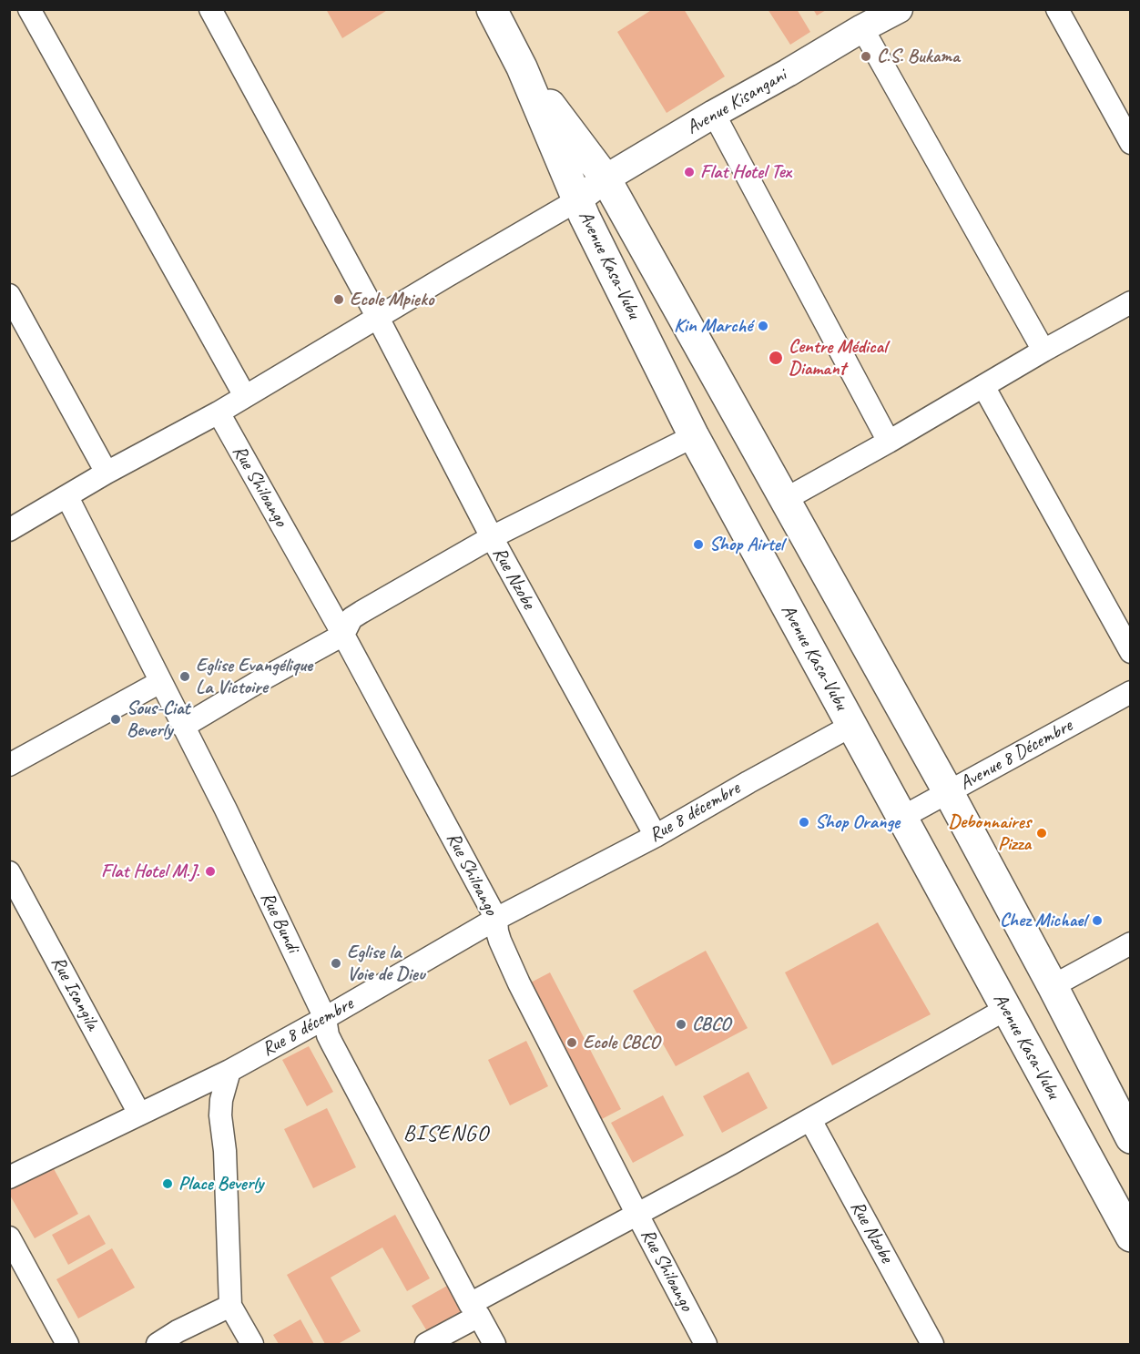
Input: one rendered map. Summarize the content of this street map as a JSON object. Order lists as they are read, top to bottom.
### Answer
{
  "streets": {
    "main road": ["Avenue Kasa-Vubu"],
    "street": [
      "Avenue Kisangani",
      "Rue Shiloango",
      "Rue Nzobe",
      "Avenue 8 Décembre",
      "Rue 8 décembre",
      "Rue Bundi",
      "Rue Isangila"
    ]
  },
  "crossings": [
    ["Avenue Kisangani", "Avenue Kasa-Vubu"],
    ["Avenue Kasa-Vubu", "Avenue 8 Décembre"],
    ["Avenue Kasa-Vubu", "Rue 8 décembre"],
    ["Rue Shiloango", "Rue 8 décembre"],
    ["Rue Nzobe", "Rue 8 décembre"],
    ["Rue 8 décembre", "Rue Bundi"],
    ["Rue 8 décembre", "Rue Isangila"]
  ],
  "districts": ["BISENGO"],
  "places": [
    "C.S. Bukama",
    "Flat Hotel Tex",
    "Ecole Mpieko",
    "Kin Marché",
    "Centre Médical Diamant",
    "Shop Airtel",
    "Eglise Evangélique La Victoire",
    "Sous-Ciat Beverly",
    "Shop Orange",
    "Debonnaires Pizza",
    "Flat Hotel M.J.",
    "Chez Michael",
    "Eglise la Voie de Dieu",
    "CBCO",
    "Ecole CBCO",
    "Place Beverly"
  ]
}
